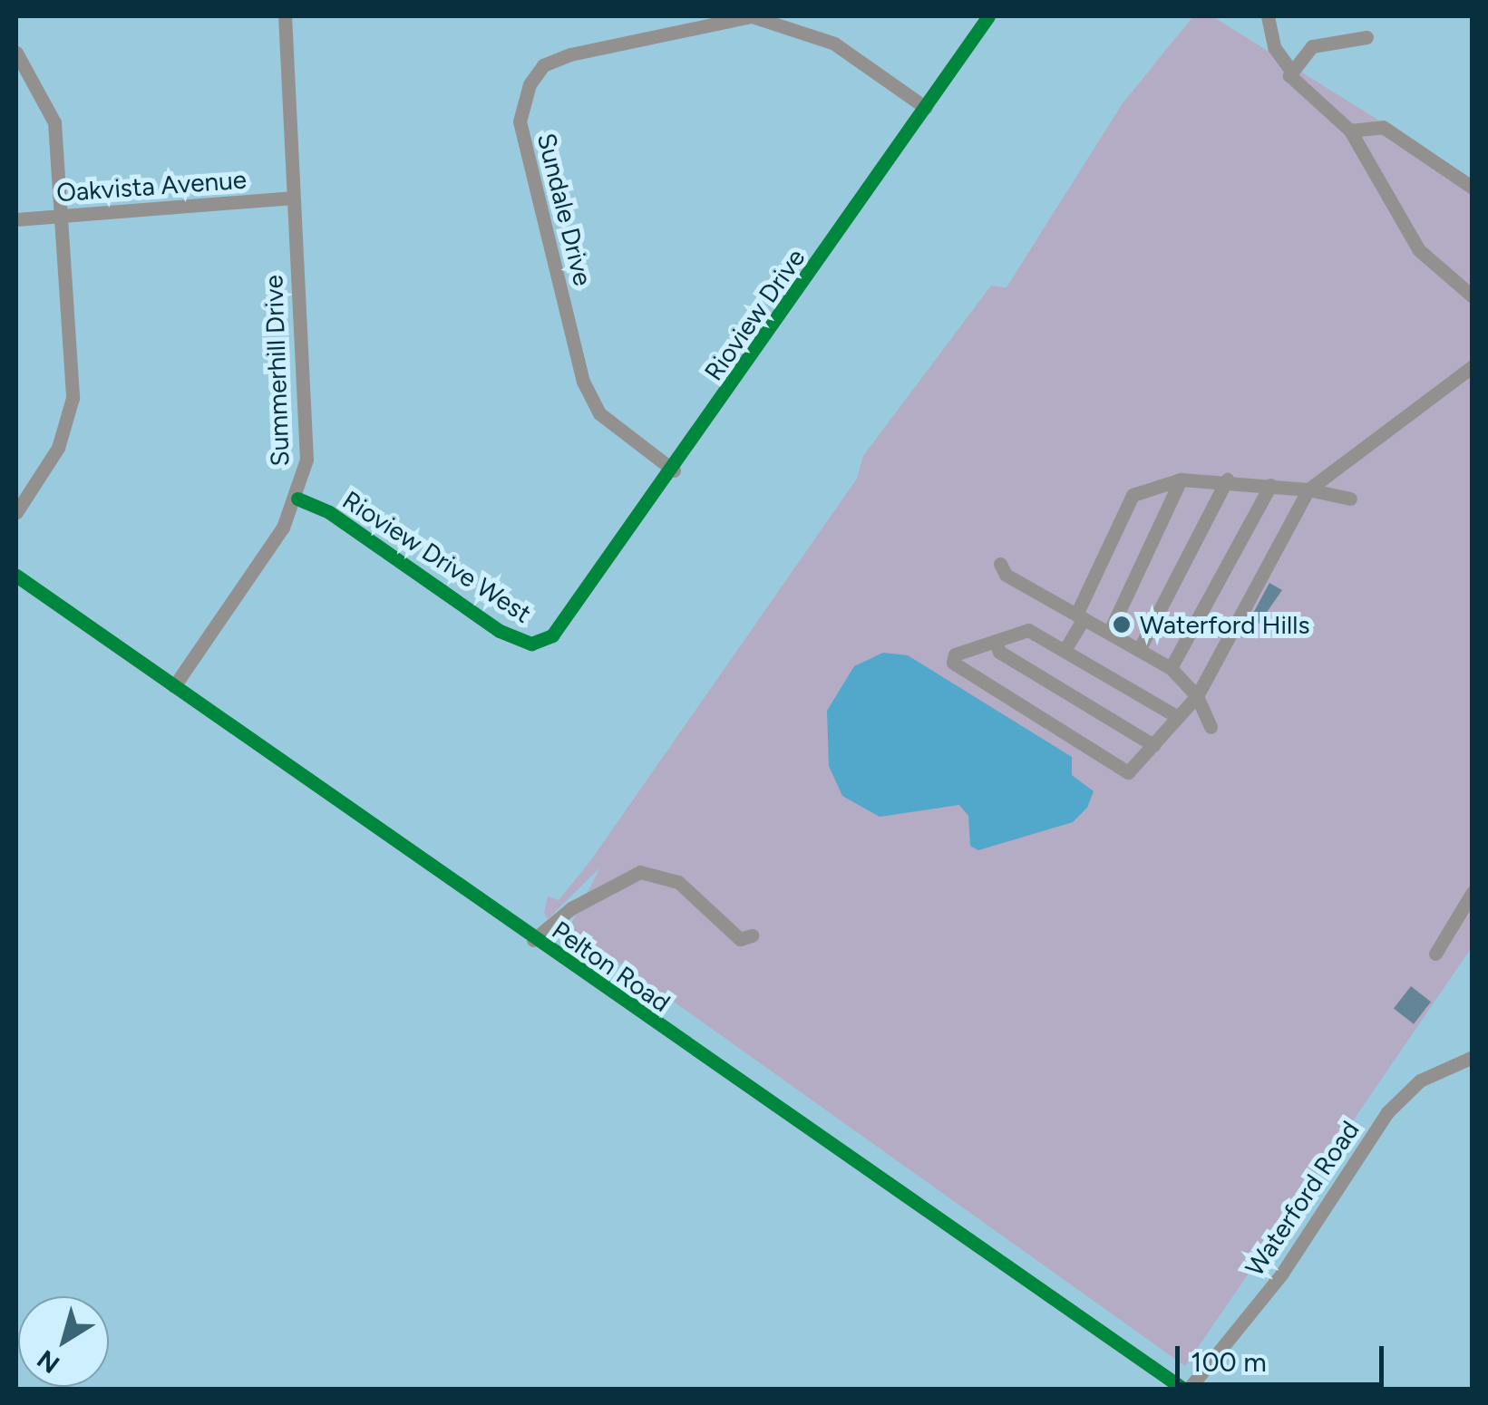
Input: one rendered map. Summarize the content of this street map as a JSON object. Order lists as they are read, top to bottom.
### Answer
{
  "streets": {
    "street": [
      "Oakvista Avenue",
      "Sundale Drive",
      "Rioview Drive",
      "Summerhill Drive",
      "Rioview Drive West",
      "Pelton Road",
      "Waterford Road"
    ]
  },
  "crossings": [
    ["Oakvista Avenue", "Summerhill Drive"],
    ["Sundale Drive", "Rioview Drive"],
    ["Rioview Drive", "Rioview Drive West"],
    ["Summerhill Drive", "Rioview Drive West"],
    ["Summerhill Drive", "Pelton Road"],
    ["Pelton Road", "Waterford Road"]
  ],
  "places": ["Waterford Hills"],
  "scale_bar": "100 m",
  "north": "bottom left"
}
